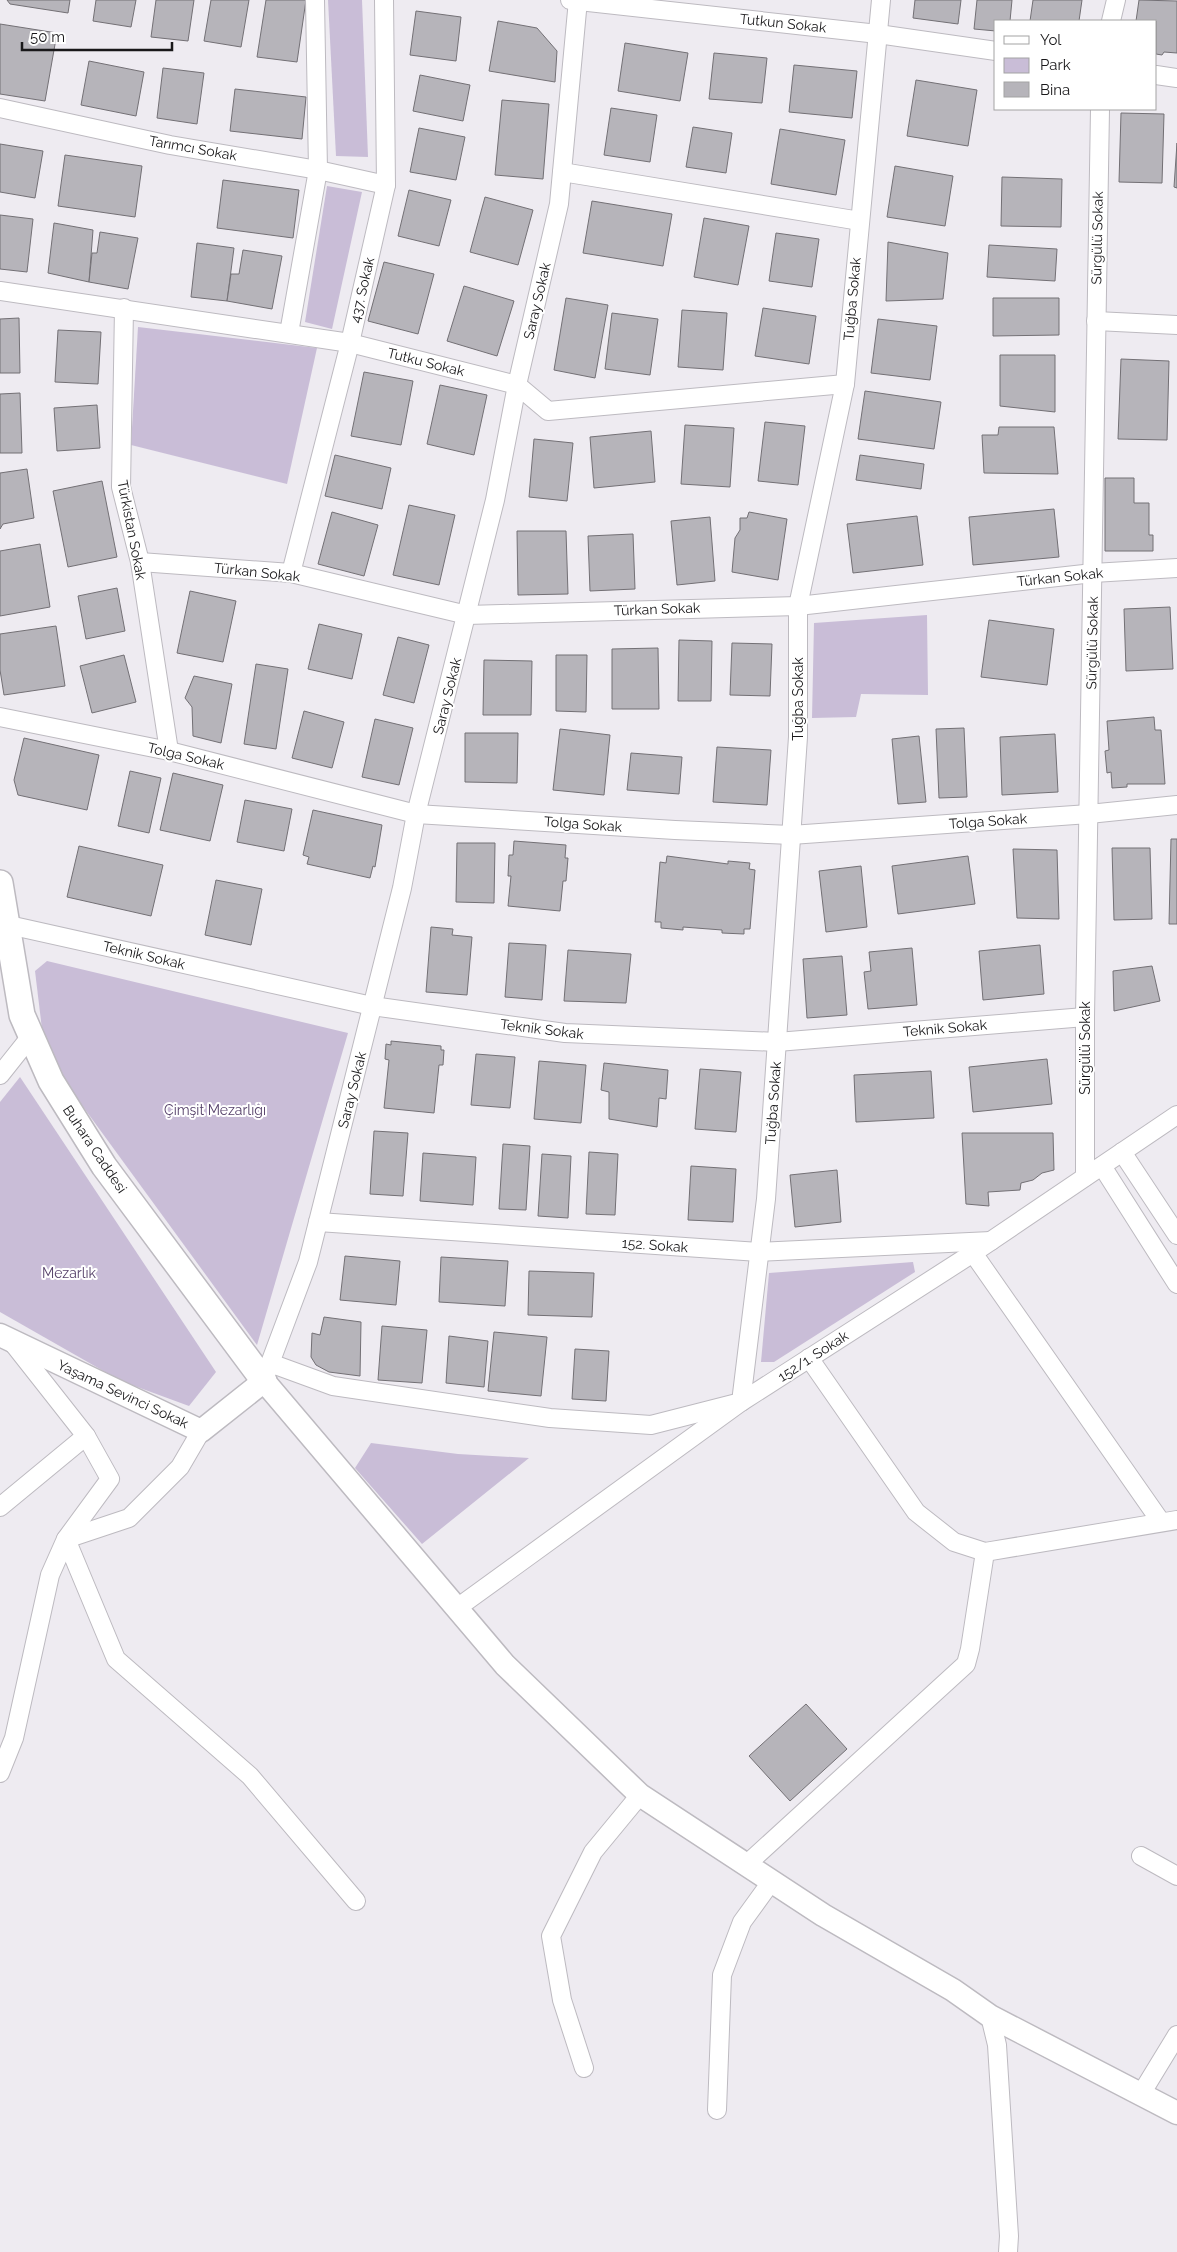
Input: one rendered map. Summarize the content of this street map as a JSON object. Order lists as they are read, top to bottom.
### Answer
{
  "streets": {
    "main road": ["Buhara Caddesi"],
    "street": [
      "Tutkun Sokak",
      "Tarımcı Sokak",
      "Sürgülü Sokak",
      "437. Sokak",
      "Tuğba Sokak",
      "Saray Sokak",
      "Tutku Sokak",
      "Türkistan Sokak",
      "Türkan Sokak",
      "Tolga Sokak",
      "Teknik Sokak",
      "152. Sokak",
      "152/1. Sokak",
      "Yaşama Sevinci Sokak"
    ]
  },
  "crossings": [
    ["Tutkun Sokak", "Tuğba Sokak"],
    ["Tutkun Sokak", "Saray Sokak"],
    ["Tarımcı Sokak", "437. Sokak"],
    ["Sürgülü Sokak", "Türkan Sokak"],
    ["Sürgülü Sokak", "Tolga Sokak"],
    ["Sürgülü Sokak", "Teknik Sokak"],
    ["Sürgülü Sokak", "152/1. Sokak"],
    ["437. Sokak", "Tutku Sokak"],
    ["437. Sokak", "Türkan Sokak"],
    ["Tuğba Sokak", "Tutku Sokak"],
    ["Tuğba Sokak", "Türkan Sokak"],
    ["Tuğba Sokak", "Tolga Sokak"],
    ["Tuğba Sokak", "Teknik Sokak"],
    ["Tuğba Sokak", "152. Sokak"],
    ["Tuğba Sokak", "152/1. Sokak"],
    ["Saray Sokak", "Tutku Sokak"],
    ["Saray Sokak", "Türkan Sokak"],
    ["Saray Sokak", "Tolga Sokak"],
    ["Saray Sokak", "Teknik Sokak"],
    ["Saray Sokak", "Buhara Caddesi"],
    ["Saray Sokak", "152. Sokak"],
    ["Saray Sokak", "Yaşama Sevinci Sokak"],
    ["Tutku Sokak", "Türkistan Sokak"],
    ["Türkistan Sokak", "Türkan Sokak"],
    ["Türkistan Sokak", "Tolga Sokak"],
    ["Teknik Sokak", "Buhara Caddesi"],
    ["Buhara Caddesi", "Yaşama Sevinci Sokak"],
    ["152. Sokak", "152/1. Sokak"]
  ],
  "parks": ["Çimşit Mezarlığı", "Mezarlık"],
  "legend": ["Yol", "Park", "Bina"],
  "scale_bar": "50 m"
}
